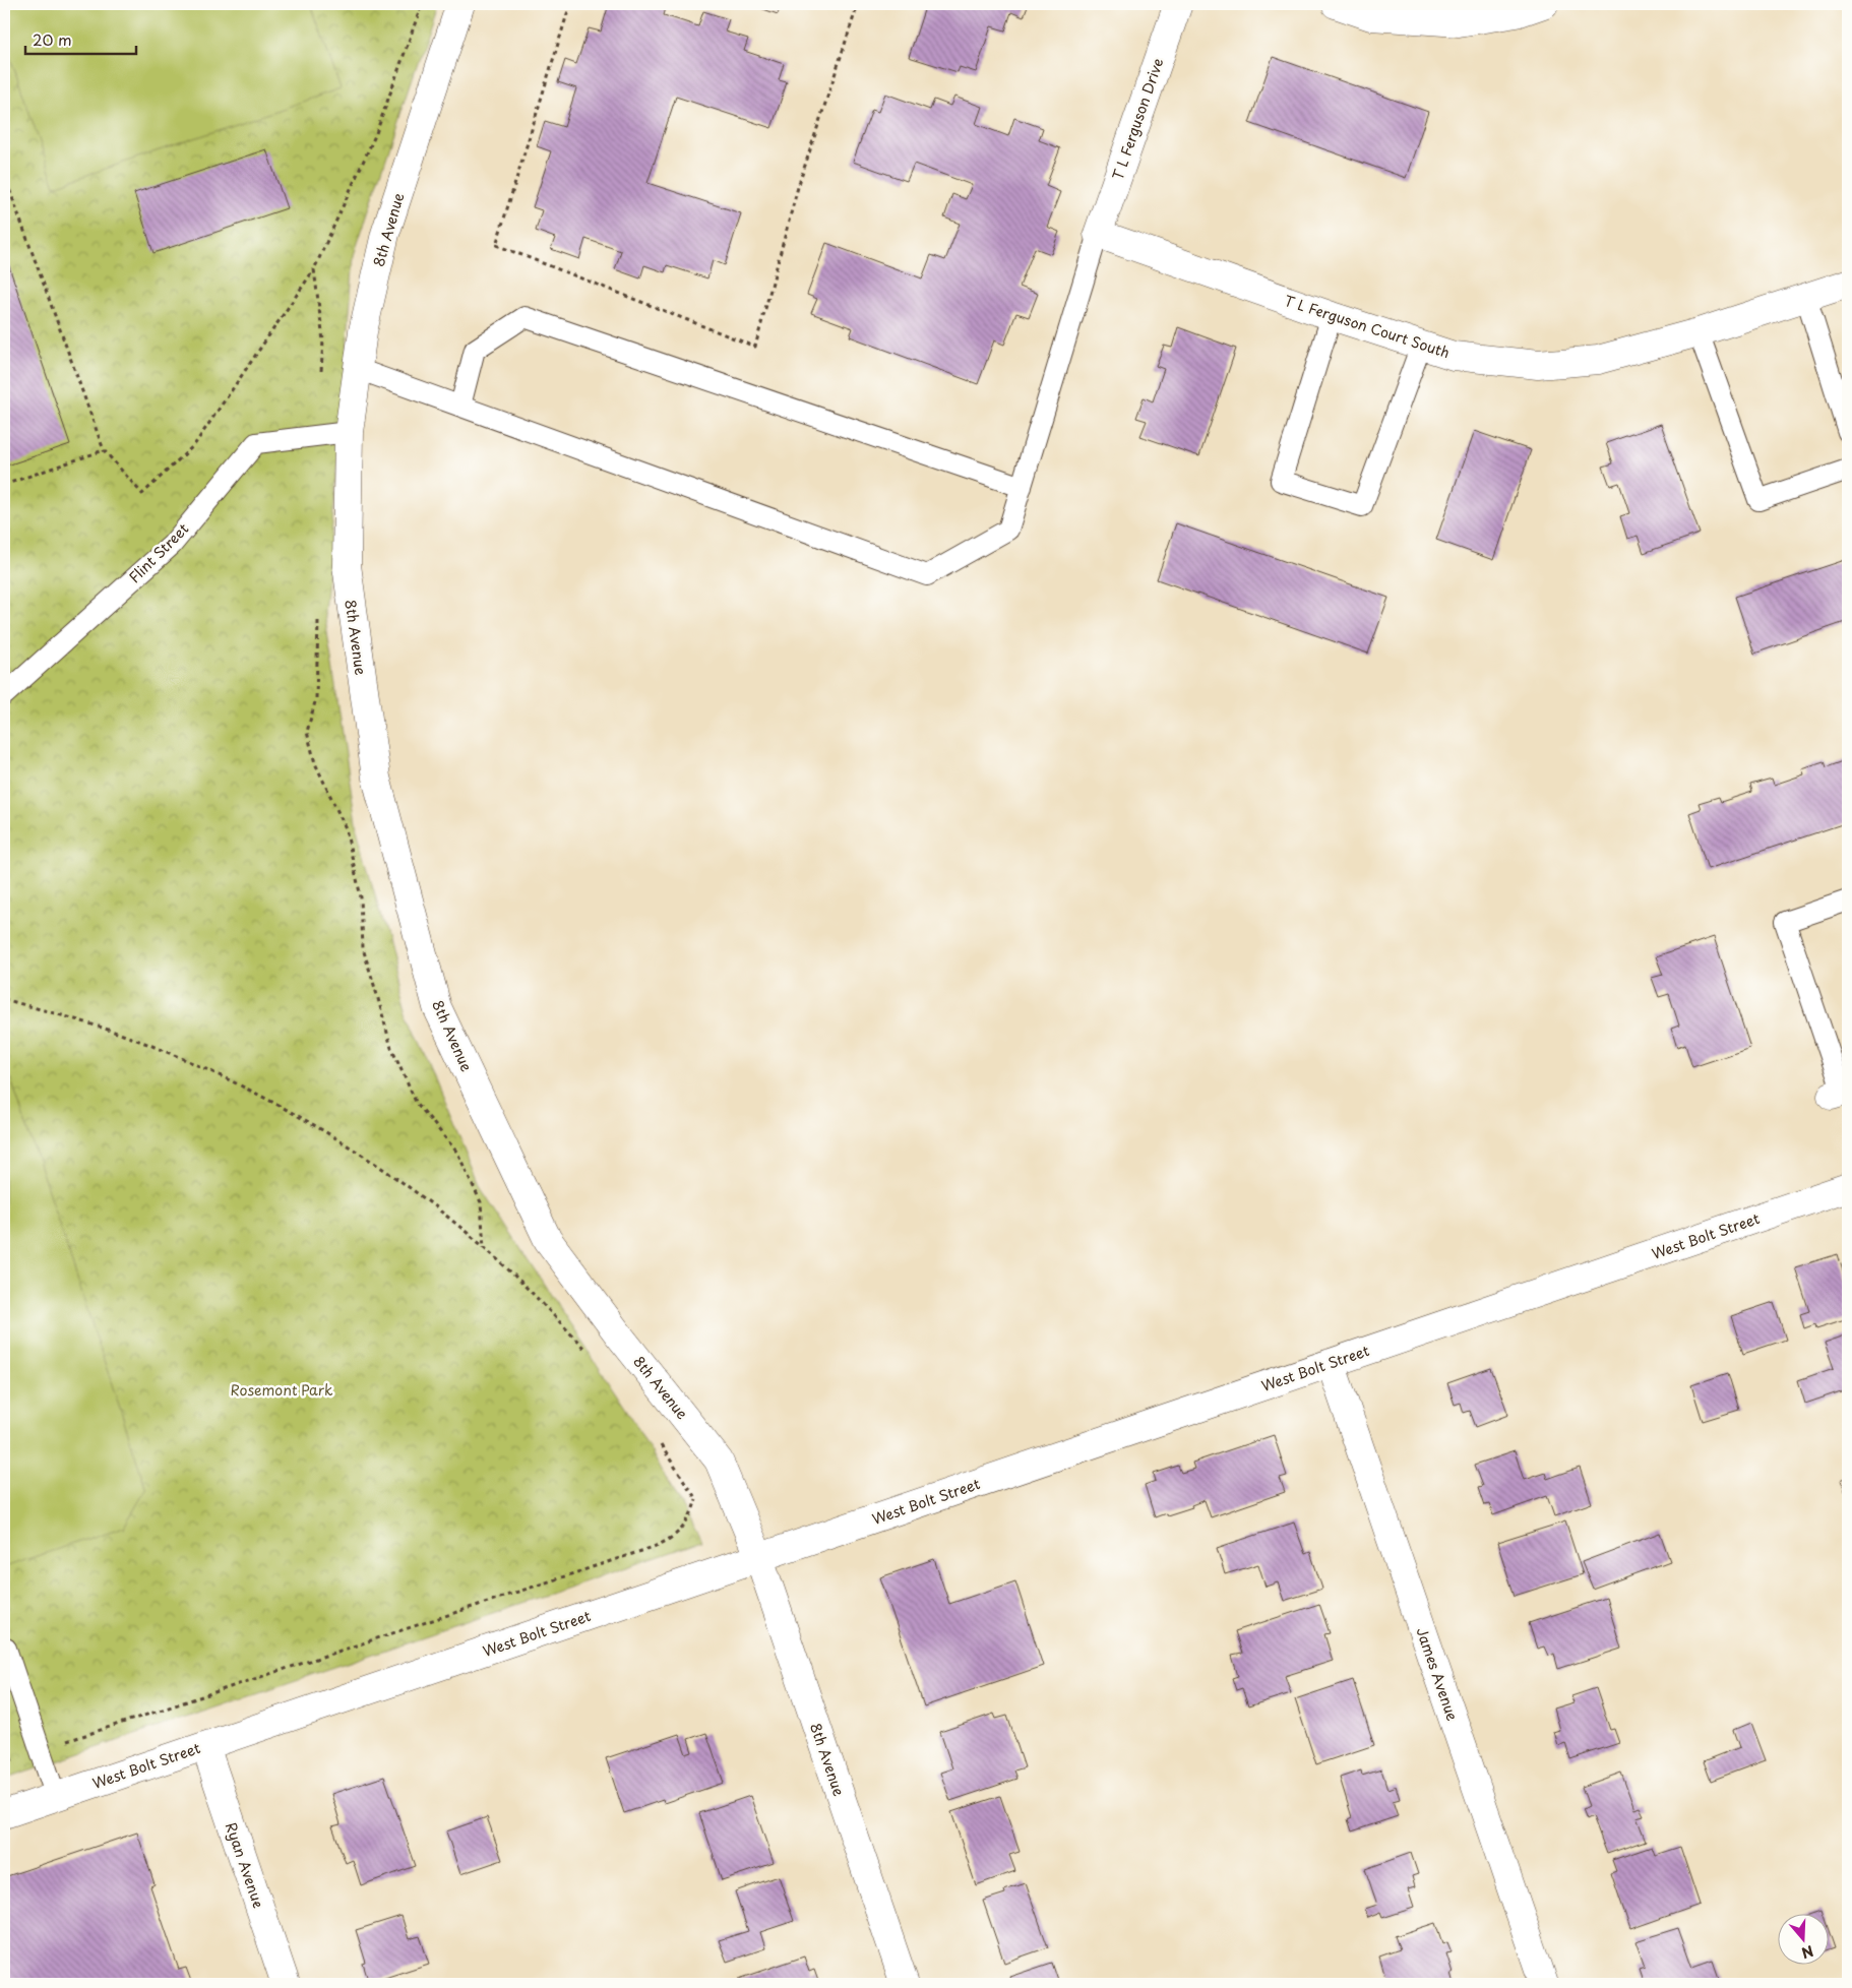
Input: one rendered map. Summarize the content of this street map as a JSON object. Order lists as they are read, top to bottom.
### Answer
{
  "streets": {
    "street": [
      "T L Ferguson Drive",
      "8th Avenue",
      "T L Ferguson Court South",
      "West Bolt Street",
      "James Avenue",
      "Ryan Avenue"
    ],
    "lane": ["Flint Street"]
  },
  "crossings": [
    ["T L Ferguson Drive", "T L Ferguson Court South"],
    ["8th Avenue", "Flint Street"],
    ["8th Avenue", "West Bolt Street"],
    ["West Bolt Street", "James Avenue"],
    ["West Bolt Street", "Ryan Avenue"]
  ],
  "parks": ["Rosemont Park"],
  "scale_bar": "20 m",
  "north": "bottom"
}
